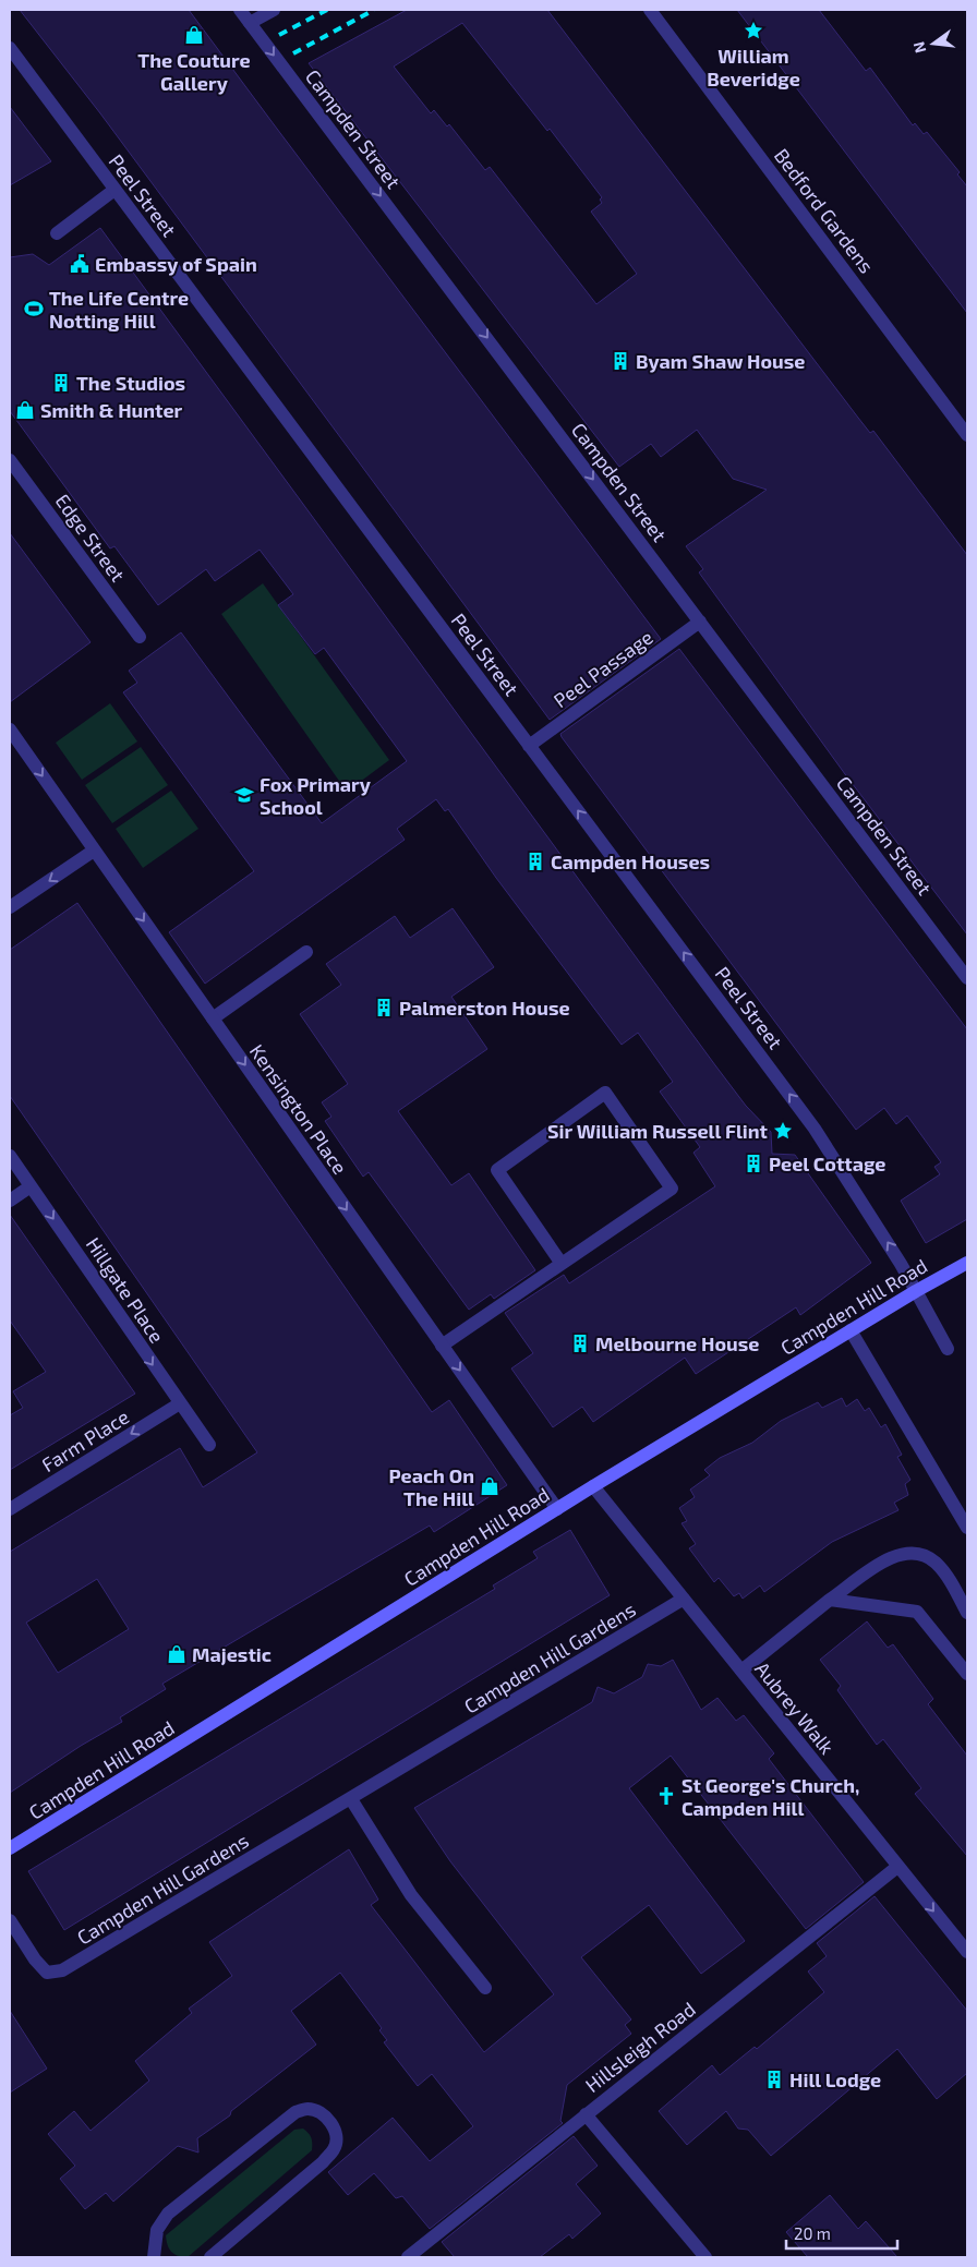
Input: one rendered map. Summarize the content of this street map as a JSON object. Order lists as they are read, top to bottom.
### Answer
{
  "streets": {
    "street": [
      "Campden Street",
      "Peel Street",
      "Bedford Gardens",
      "Edge Street",
      "Peel Passage",
      "Kensington Place",
      "Hillgate Place",
      "Campden Hill Road",
      "Farm Place",
      "Campden Hill Gardens",
      "Aubrey Walk",
      "Hillsleigh Road"
    ]
  },
  "crossings": [
    ["Campden Street", "Peel Passage"],
    ["Peel Street", "Peel Passage"],
    ["Peel Street", "Campden Hill Road"],
    ["Kensington Place", "Campden Hill Road"],
    ["Hillgate Place", "Farm Place"],
    ["Campden Hill Road", "Aubrey Walk"],
    ["Campden Hill Gardens", "Aubrey Walk"],
    ["Aubrey Walk", "Hillsleigh Road"]
  ],
  "one_way": [
    "Campden Street",
    "Peel Street",
    "Kensington Place",
    "Hillgate Place",
    "Farm Place"
  ],
  "places": {
    "place": ["William Beveridge", "Sir William Russell Flint"],
    "shop": [
      "The Couture Gallery",
      "Smith & Hunter",
      "Peach On The Hill",
      "Majestic"
    ],
    "public building": ["Embassy of Spain"],
    "sports": ["The Life Centre Notting Hill"],
    "building": [
      "Byam Shaw House",
      "The Studios",
      "Campden Houses",
      "Palmerston House",
      "Peel Cottage",
      "Melbourne House",
      "Hill Lodge"
    ],
    "school or university": ["Fox Primary School"],
    "church": ["St George's Church, Campden Hill"]
  },
  "scale_bar": "20 m",
  "north": "left"
}
